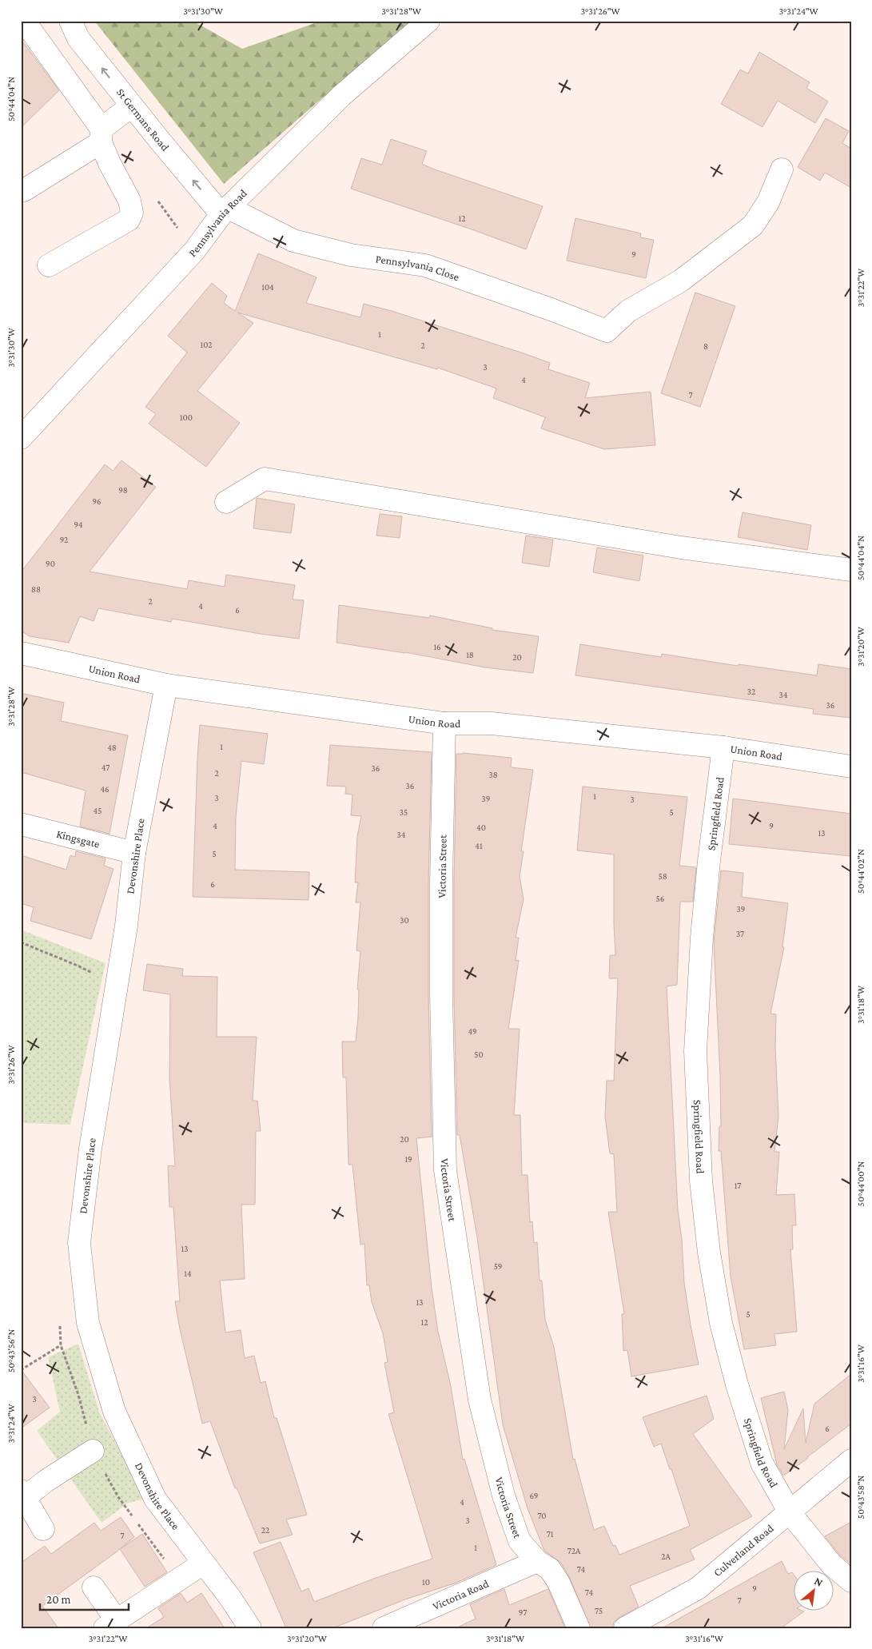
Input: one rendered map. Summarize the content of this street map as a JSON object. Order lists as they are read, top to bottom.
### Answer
{
  "streets": {
    "street": [
      "St Germans Road",
      "Pennsylvania Road",
      "Pennsylvania Close",
      "Union Road",
      "Springfield Road",
      "Kingsgate",
      "Devonshire Place",
      "Victoria Street",
      "Culverland Road",
      "Victoria Road"
    ]
  },
  "crossings": [
    ["St Germans Road", "Pennsylvania Road"],
    ["St Germans Road", "Pennsylvania Close"],
    ["Pennsylvania Road", "Pennsylvania Close"],
    ["Union Road", "Springfield Road"],
    ["Union Road", "Devonshire Place"],
    ["Union Road", "Victoria Street"],
    ["Springfield Road", "Culverland Road"],
    ["Kingsgate", "Devonshire Place"],
    ["Victoria Street", "Victoria Road"]
  ],
  "house_numbers": [
    "12",
    "9",
    "104",
    "1",
    "102",
    "2",
    "8",
    "3",
    "4",
    "7",
    "100",
    "98",
    "96",
    "94",
    "92",
    "90",
    "88",
    "2",
    "4",
    "6",
    "16",
    "18",
    "20",
    "32",
    "34",
    "36",
    "1",
    "48",
    "47",
    "36",
    "2",
    "38",
    "36",
    "46",
    "1",
    "3",
    "39",
    "3",
    "45",
    "35",
    "5",
    "4",
    "9",
    "40",
    "13",
    "34",
    "41",
    "5",
    "58",
    "6",
    "56",
    "39",
    "30",
    "37",
    "49",
    "50",
    "20",
    "19",
    "17",
    "13",
    "59",
    "14",
    "13",
    "5",
    "12",
    "3",
    "6",
    "69",
    "4",
    "70",
    "3",
    "22",
    "71",
    "7",
    "1",
    "72A",
    "2A",
    "74",
    "10",
    "9",
    "74",
    "7",
    "75",
    "97"
  ],
  "scale_bar": "20 m",
  "north": "top right",
  "coordinates": [
    "3°31'30\"W",
    "3°31'28\"W",
    "3°31'26\"W",
    "3°31'24\"W",
    "50°44'04\"N",
    "3°31'22\"W",
    "3°31'20\"W",
    "50°44'02\"N",
    "3°31'18\"W",
    "50°44'00\"N",
    "50°43'56\"N",
    "3°31'16\"W",
    "50°43'58\"N"
  ]
}
